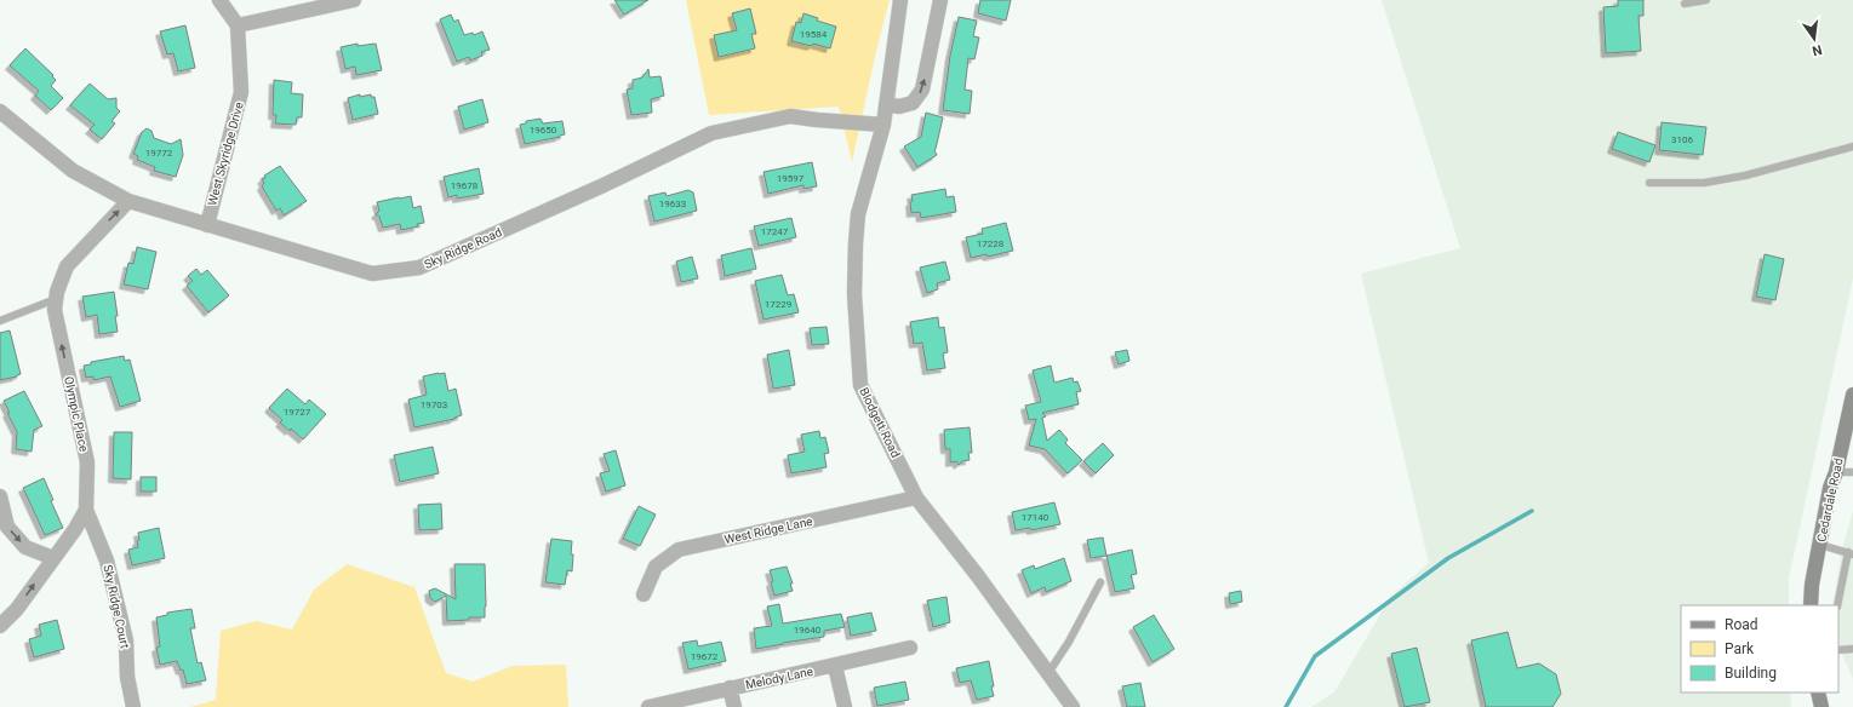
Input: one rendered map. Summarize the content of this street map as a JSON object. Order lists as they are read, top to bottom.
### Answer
{
  "streets": {
    "street": [
      "West Skyridge Drive",
      "Sky Ridge Road",
      "Olympic Place",
      "Blodgett Road",
      "Cedardale Road",
      "West Ridge Lane",
      "Sky Ridge Court",
      "Melody Lane"
    ]
  },
  "crossings": [
    ["West Skyridge Drive", "Sky Ridge Road"],
    ["Sky Ridge Road", "Olympic Place"],
    ["Sky Ridge Road", "Blodgett Road"],
    ["Olympic Place", "Sky Ridge Court"],
    ["Blodgett Road", "West Ridge Lane"]
  ],
  "one_way": ["Olympic Place"],
  "house_numbers": [
    "19584",
    "19650",
    "3106",
    "19772",
    "19597",
    "19678",
    "19633",
    "17247",
    "17228",
    "17229",
    "19703",
    "19727",
    "17140",
    "19640",
    "19672"
  ],
  "legend": ["Road", "Park", "Building"],
  "north": "bottom"
}
